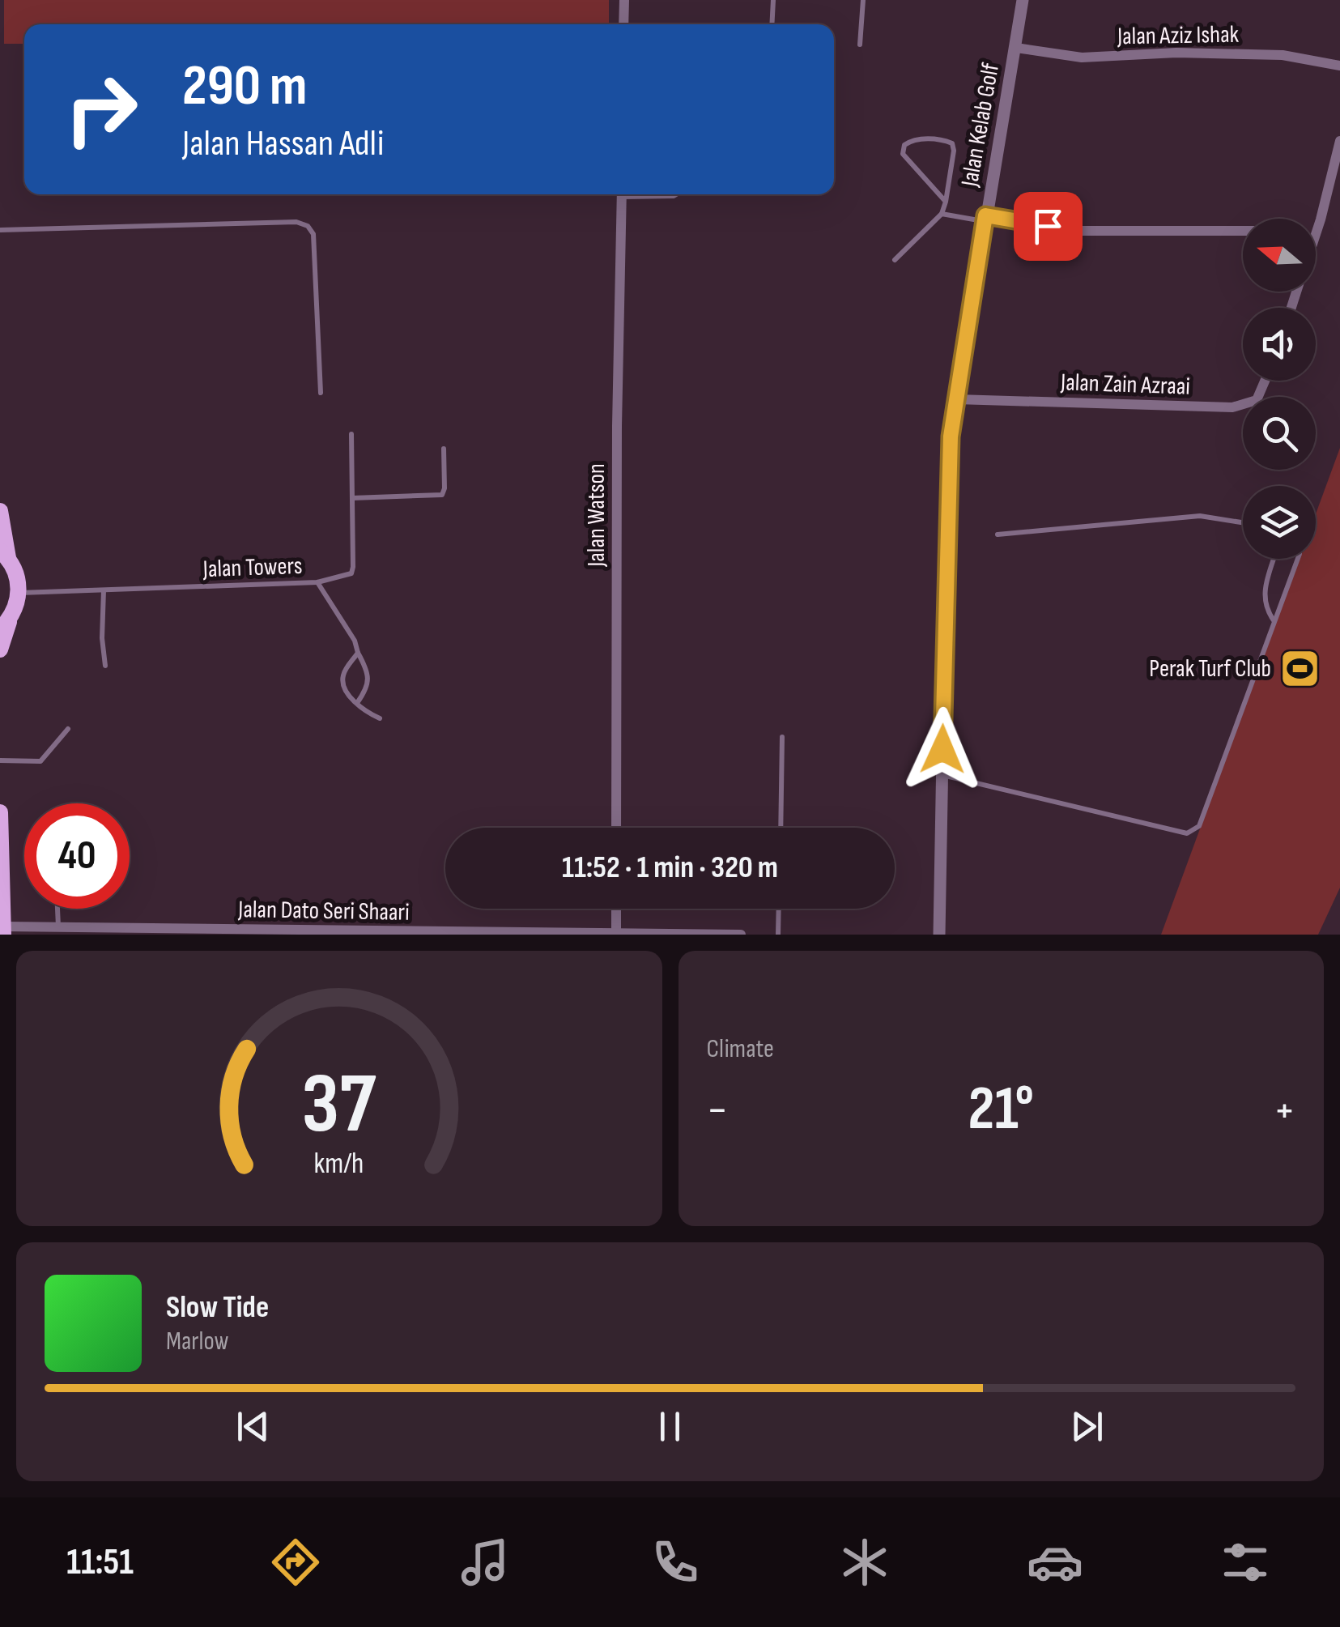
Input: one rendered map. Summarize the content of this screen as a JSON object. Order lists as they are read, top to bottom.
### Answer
{
  "streets": {
    "street": [
      "Jalan Aziz Ishak",
      "Jalan Kelab Golf",
      "Jalan Zain Azraai",
      "Jalan Watson",
      "Jalan Dato Seri Shaari"
    ],
    "lane": ["Jalan Towers"]
  },
  "crossings": [
    ["Jalan Aziz Ishak", "Jalan Kelab Golf"],
    ["Jalan Kelab Golf", "Jalan Zain Azraai"]
  ],
  "places": {
    "sports": ["Perak Turf Club"]
  },
  "north": "left",
  "page": {
    "turn": ["290 m", "Jalan Hassan Adli"],
    "limit": "40",
    "trip": "11:52 · 1 min · 320 m",
    "tile": "Climate",
    "heat": ["−", "21°", "+"],
    "song": ["Slow Tide", "Marlow"],
    "tabs": "11:51",
    "gauge": ["37", "km/h"]
  }
}
